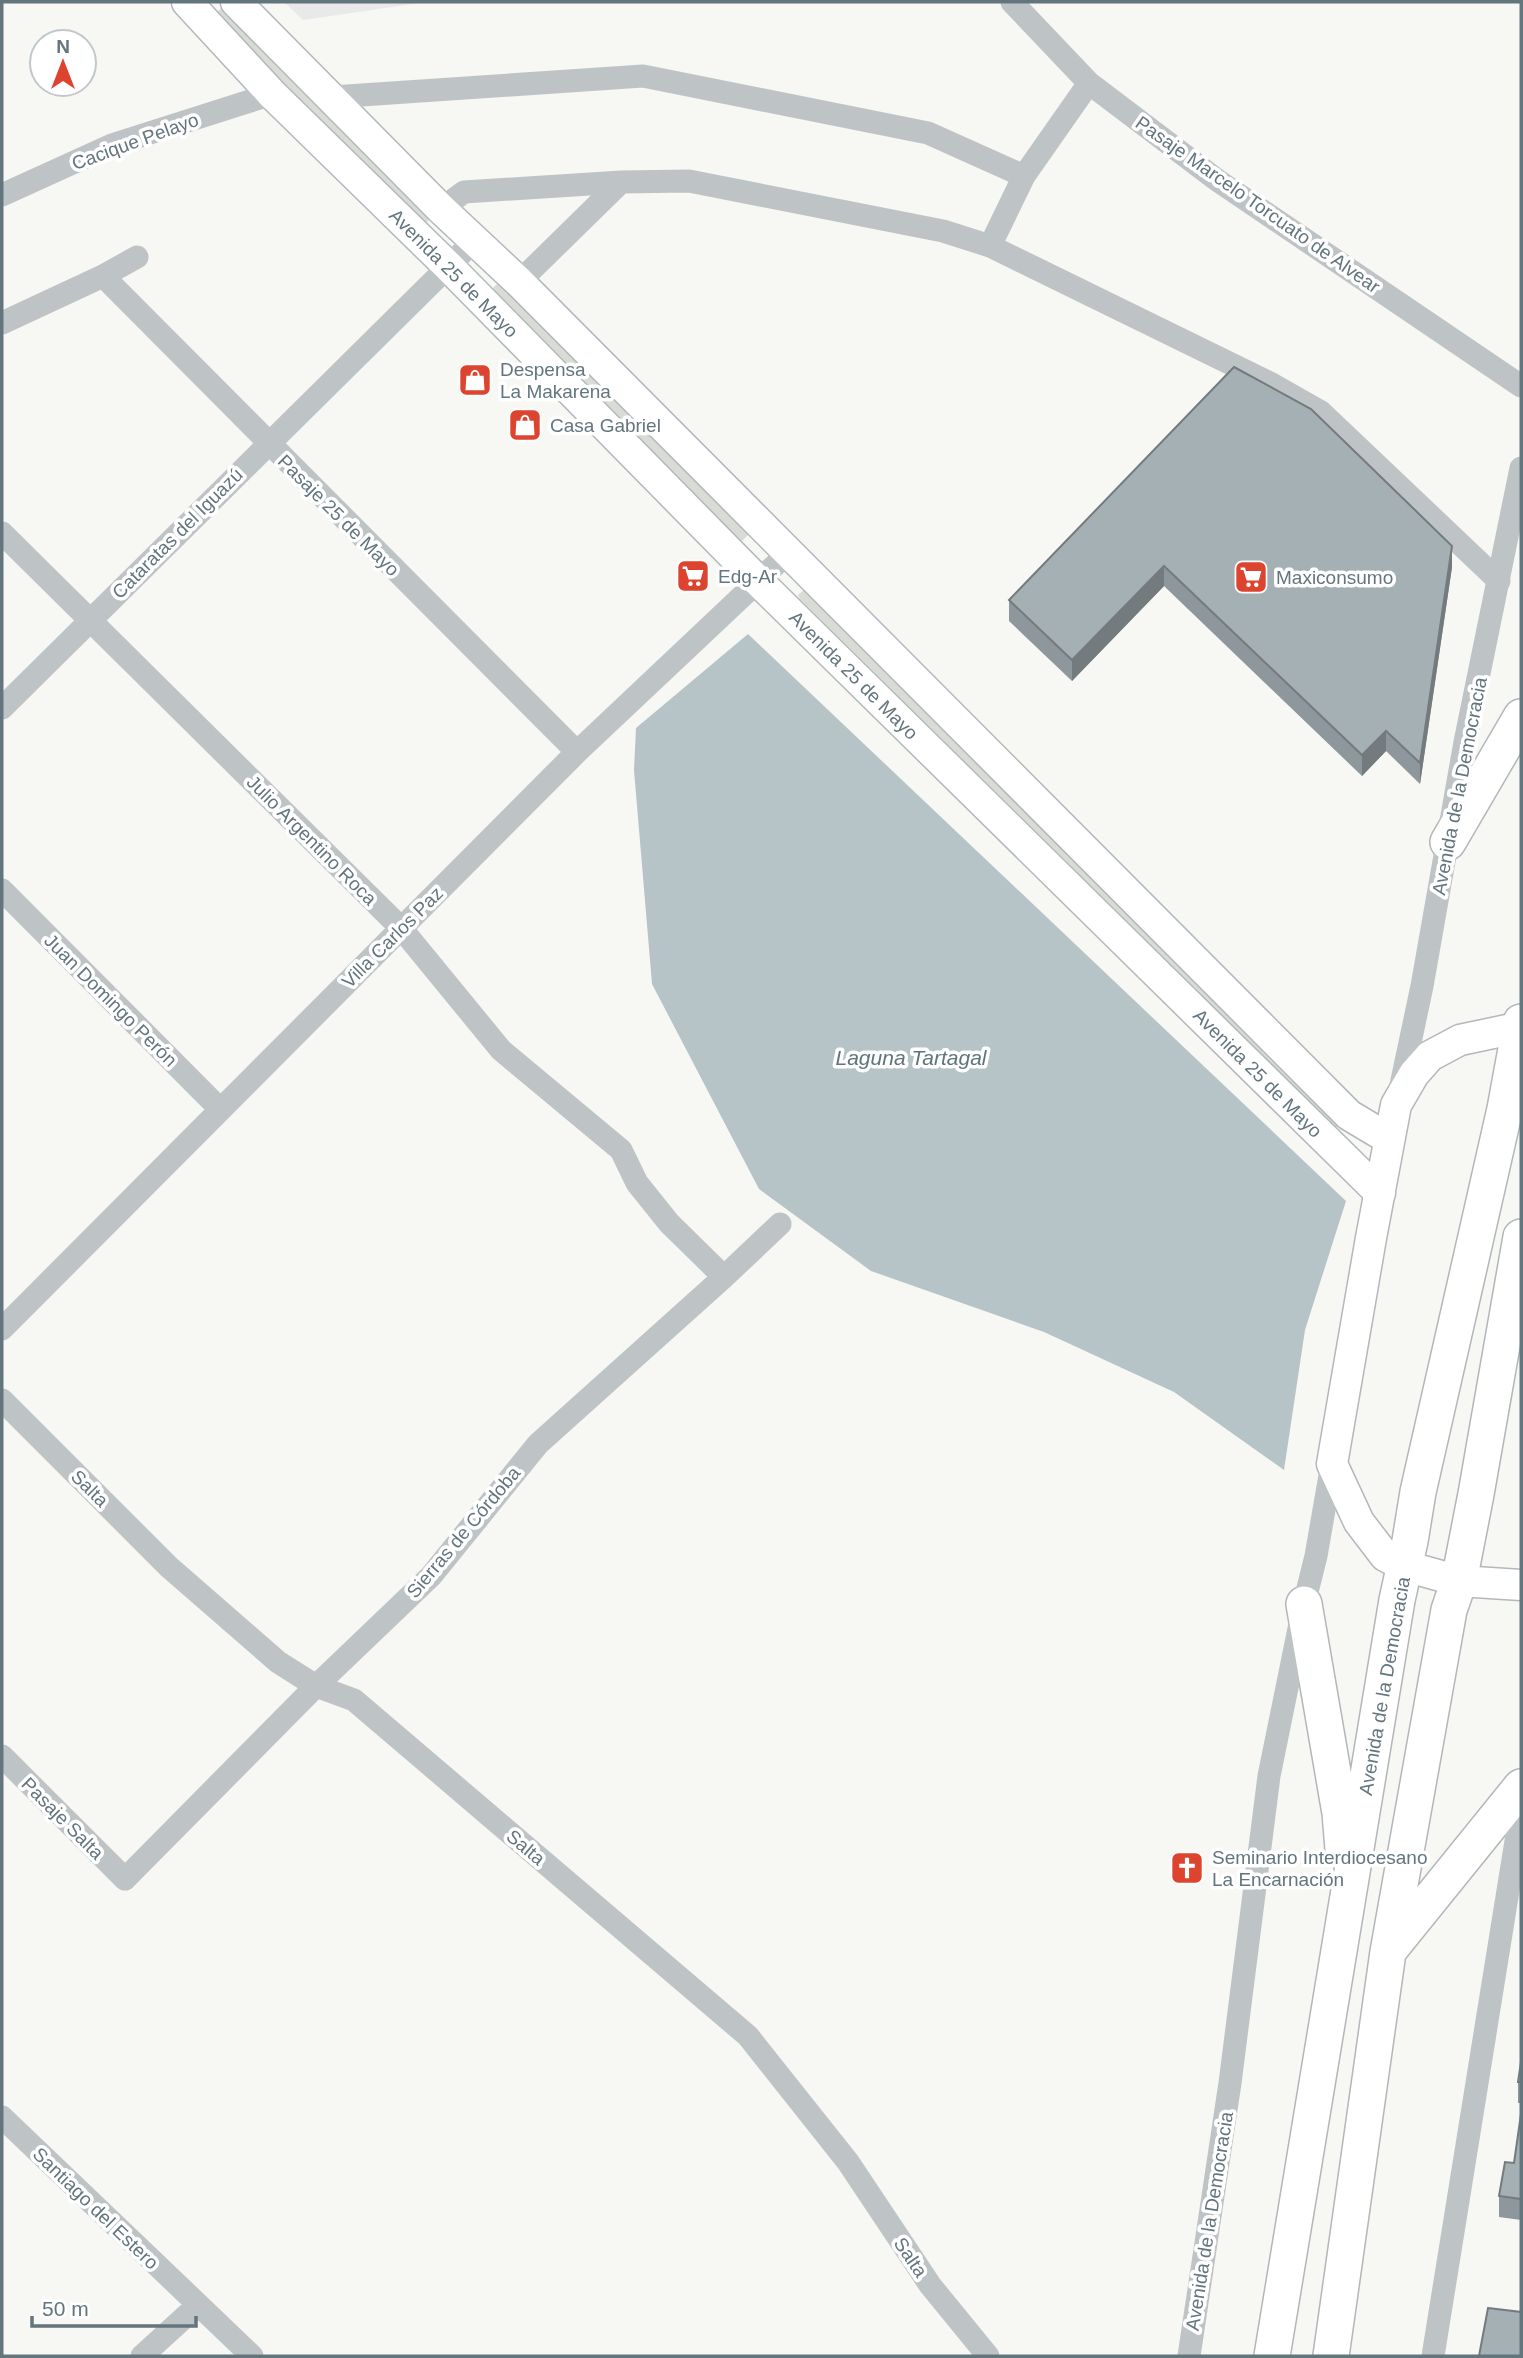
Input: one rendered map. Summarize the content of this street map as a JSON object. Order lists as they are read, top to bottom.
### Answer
{
  "streets": {
    "highway": ["Avenida de la Democracia"],
    "main road": ["Avenida 25 de Mayo"],
    "street": [
      "Cacique Pelayo",
      "Pasaje Marcelo Torcuato de Alvear",
      "Pasaje 25 de Mayo",
      "Cataratas del Iguazú",
      "Julio Argentino Roca",
      "Villa Carlos Paz",
      "Juan Domingo Perón",
      "Salta",
      "Sierras de Córdoba",
      "Pasaje Salta",
      "Santiago del Estero"
    ]
  },
  "crossings": [
    ["Cacique Pelayo", "Avenida 25 de Mayo"],
    ["Avenida 25 de Mayo", "Cataratas del Iguazú"],
    ["Avenida 25 de Mayo", "Villa Carlos Paz"],
    ["Pasaje 25 de Mayo", "Cataratas del Iguazú"],
    ["Pasaje 25 de Mayo", "Villa Carlos Paz"],
    ["Cataratas del Iguazú", "Julio Argentino Roca"],
    ["Julio Argentino Roca", "Villa Carlos Paz"],
    ["Julio Argentino Roca", "Sierras de Córdoba"],
    ["Villa Carlos Paz", "Juan Domingo Perón"],
    ["Salta", "Sierras de Córdoba"],
    ["Sierras de Córdoba", "Pasaje Salta"]
  ],
  "water": ["Laguna Tartagal"],
  "places": {
    "shop": ["Despensa La Makarena", "Casa Gabriel"],
    "supermarket": ["Edg-Ar", "Maxiconsumo"],
    "church": ["Seminario Interdiocesano La Encarnación"]
  },
  "scale_bar": "50 m",
  "north": "top"
}
